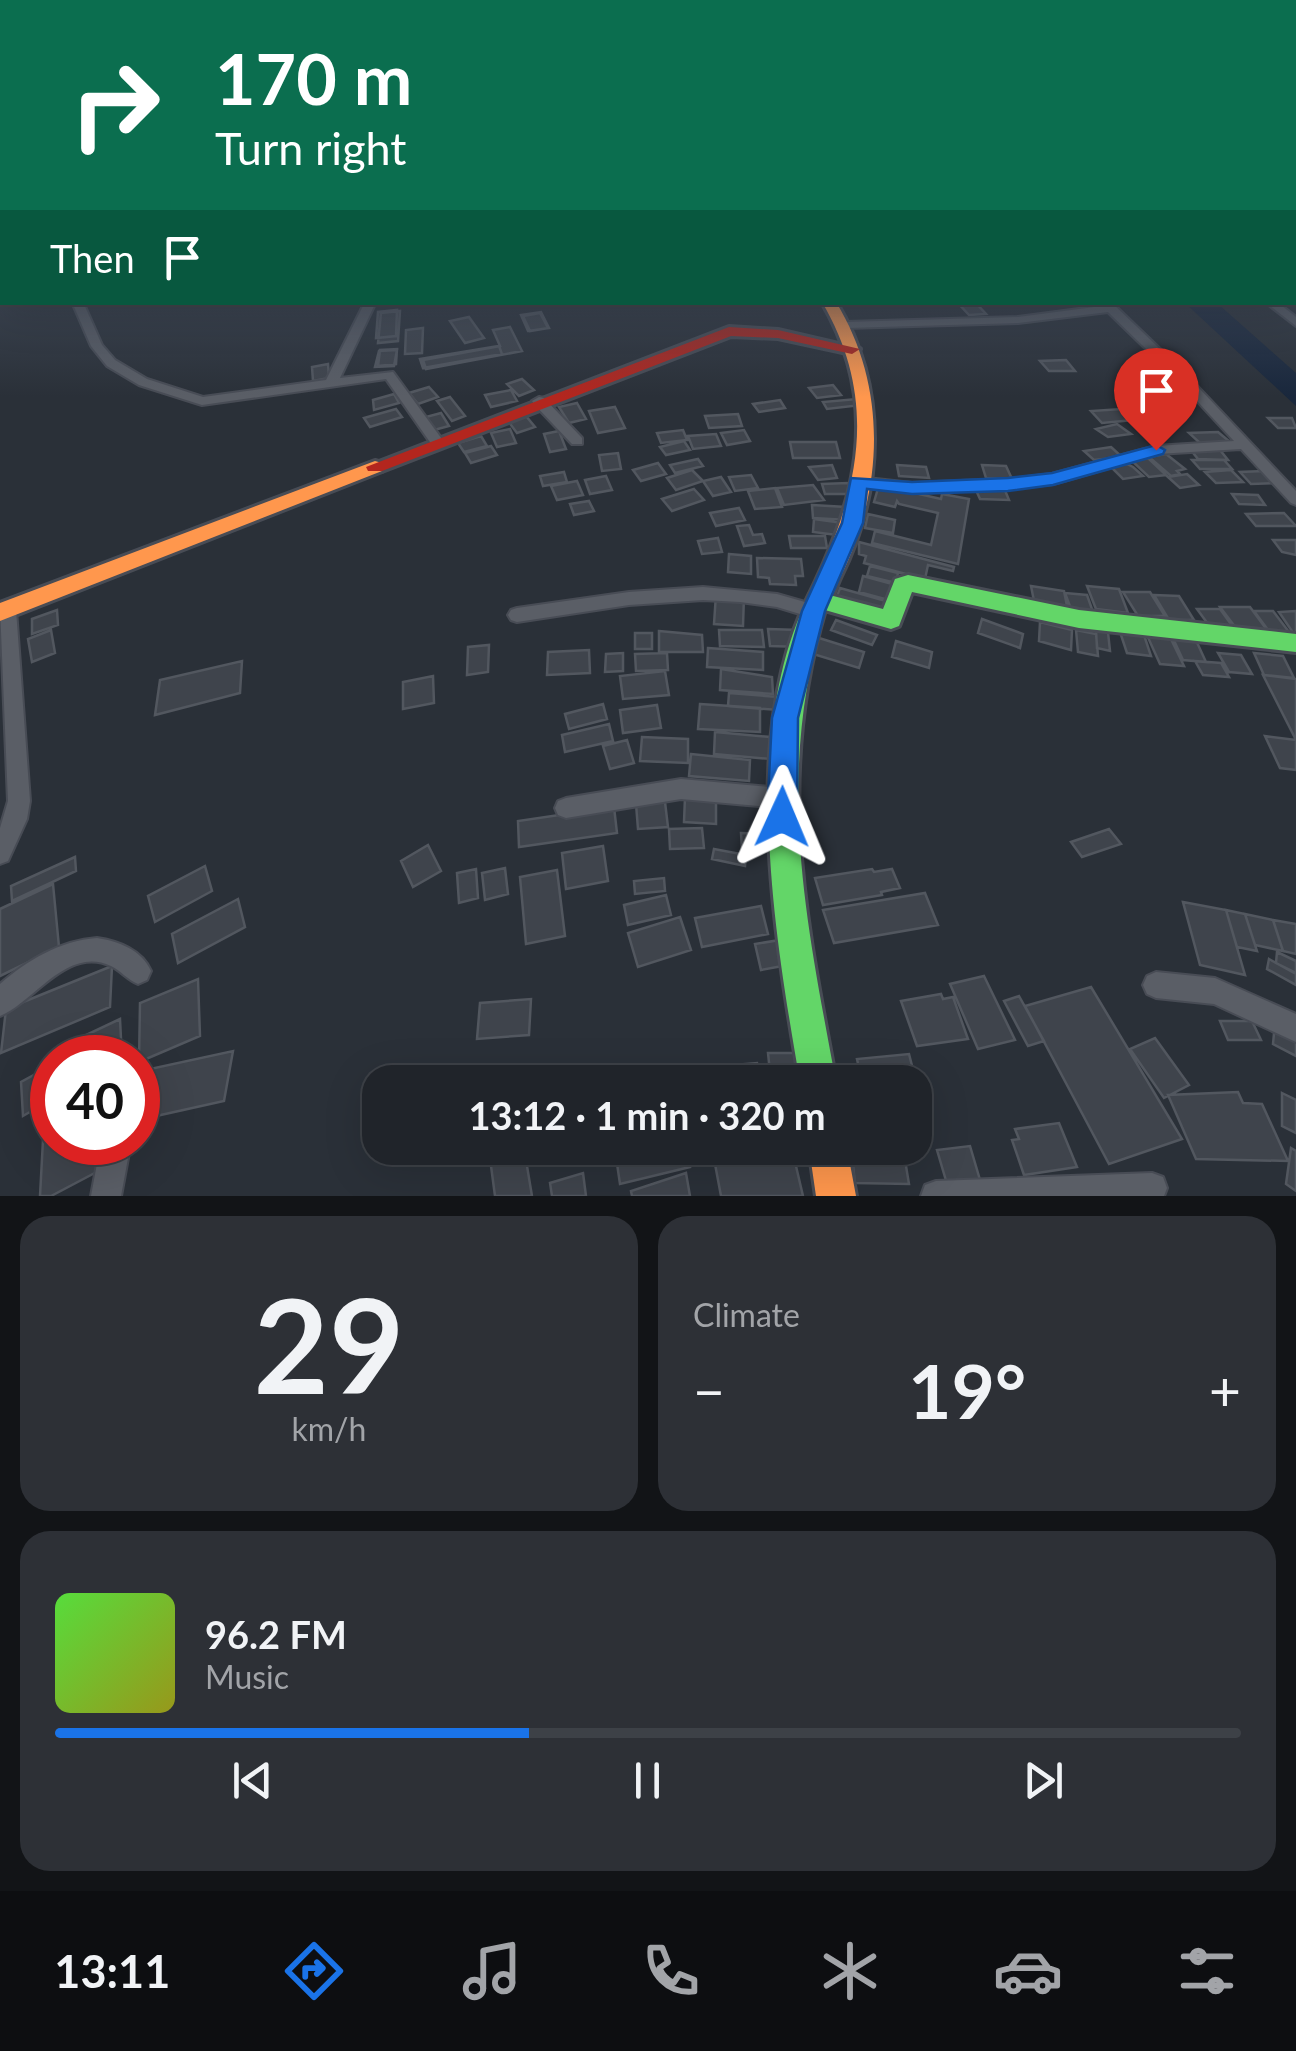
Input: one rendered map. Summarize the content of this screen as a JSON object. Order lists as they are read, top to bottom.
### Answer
{
  "page": {
    "turn": ["170 m", "Turn right"],
    "then": "Then",
    "limit": "40",
    "trip": "13:12 · 1 min · 320 m",
    "tile": [
      ["29", "km/h"],
      "Climate"
    ],
    "heat": ["−", "19°", "+"],
    "song": ["96.2 FM", "Music"],
    "tabs": "13:11"
  }
}
